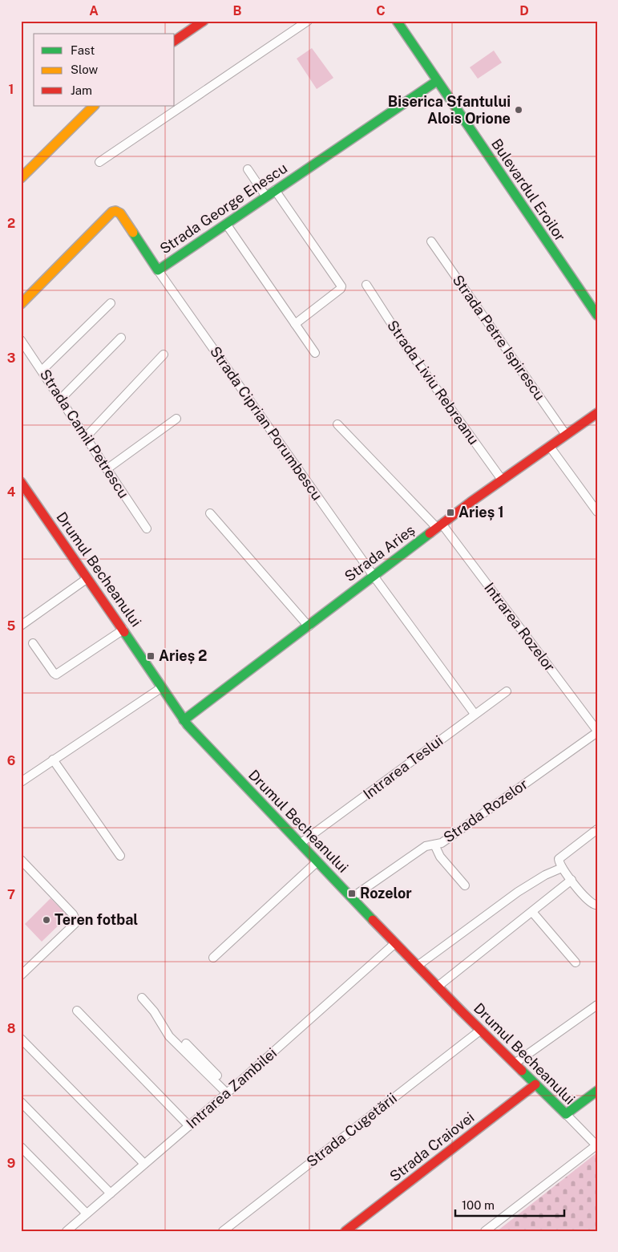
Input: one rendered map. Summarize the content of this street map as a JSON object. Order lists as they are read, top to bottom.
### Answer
{
  "streets": {
    "street": [
      "Bulevardul Eroilor",
      "Strada George Enescu",
      "Strada Petre Ispirescu",
      "Strada Liviu Rebreanu",
      "Strada Ciprian Porumbescu",
      "Strada Camil Petrescu",
      "Strada Arieș",
      "Drumul Becheanului",
      "Intrarea Rozelor",
      "Intrarea Teslui",
      "Strada Rozelor",
      "Intrarea Zambilei",
      "Strada Cugetării",
      "Strada Craiovei"
    ]
  },
  "crossings": [
    ["Bulevardul Eroilor", "Strada George Enescu"],
    ["Strada George Enescu", "Strada Ciprian Porumbescu"],
    ["Strada Petre Ispirescu", "Strada Arieș"],
    ["Strada Liviu Rebreanu", "Strada Arieș"],
    ["Strada Ciprian Porumbescu", "Strada Arieș"],
    ["Strada Ciprian Porumbescu", "Intrarea Teslui"],
    ["Strada Arieș", "Drumul Becheanului"],
    ["Strada Arieș", "Intrarea Rozelor"],
    ["Drumul Becheanului", "Intrarea Teslui"],
    ["Drumul Becheanului", "Strada Rozelor"],
    ["Drumul Becheanului", "Intrarea Zambilei"],
    ["Drumul Becheanului", "Strada Cugetării"],
    ["Drumul Becheanului", "Strada Craiovei"],
    ["Intrarea Rozelor", "Strada Rozelor"]
  ],
  "places": {
    "other": ["Biserica Sfantului Alois Orione", "Teren fotbal"],
    "transit": ["Arieș 1", "Arieș 2", "Rozelor"]
  },
  "legend": ["Fast", "Slow", "Jam"],
  "scale_bar": "100 m",
  "grid": {
    "columns": [
      "A",
      "B",
      "C",
      "D"
    ],
    "rows": [
      "1",
      "2",
      "3",
      "4",
      "5",
      "6",
      "7",
      "8",
      "9"
    ]
  }
}
